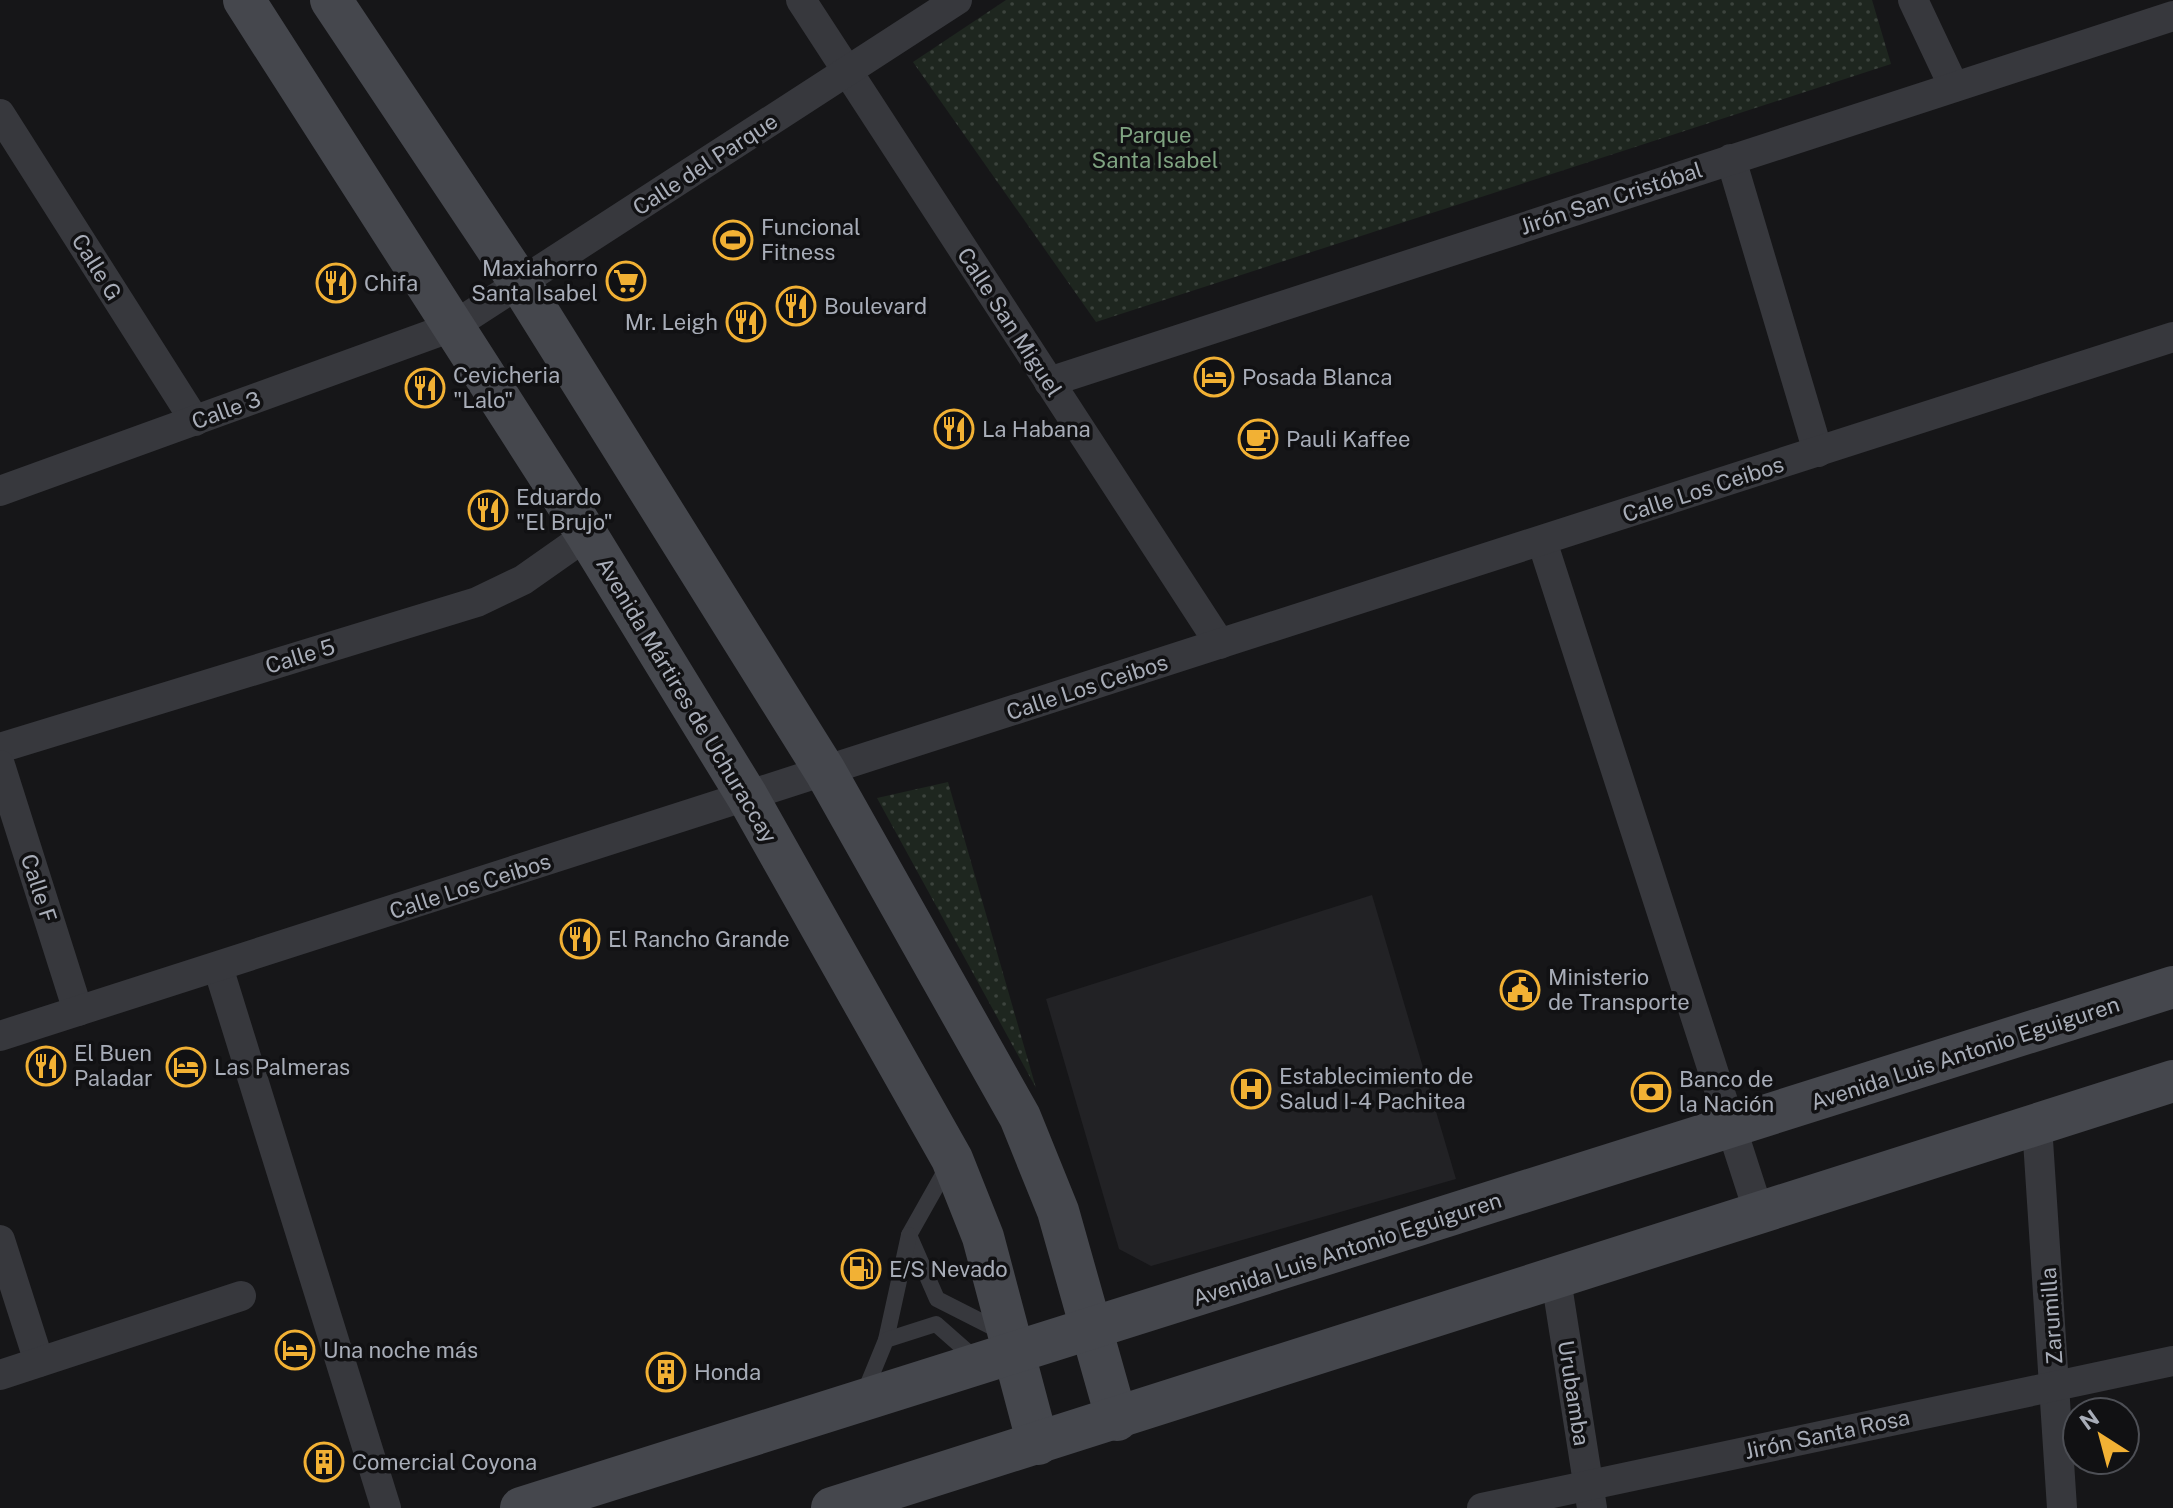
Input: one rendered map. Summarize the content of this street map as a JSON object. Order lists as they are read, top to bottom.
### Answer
{
  "streets": {
    "street": [
      "Calle del Parque",
      "Jirón San Cristóbal",
      "Calle G",
      "Calle San Miguel",
      "Calle 3",
      "Calle Los Ceibos",
      "Calle 5",
      "Avenida Mártires de Uchuraccay",
      "Calle F",
      "Avenida Luis Antonio Eguiguren",
      "Zarumilla",
      "Urubamba",
      "Jirón Santa Rosa"
    ]
  },
  "crossings": [
    ["Calle del Parque", "Calle San Miguel"],
    ["Calle del Parque", "Calle 3"],
    ["Calle del Parque", "Avenida Mártires de Uchuraccay"],
    ["Jirón San Cristóbal", "Calle San Miguel"],
    ["Calle G", "Calle 3"],
    ["Calle San Miguel", "Calle Los Ceibos"],
    ["Calle 3", "Avenida Mártires de Uchuraccay"],
    ["Calle Los Ceibos", "Avenida Mártires de Uchuraccay"],
    ["Calle Los Ceibos", "Calle F"],
    ["Calle 5", "Avenida Mártires de Uchuraccay"],
    ["Avenida Mártires de Uchuraccay", "Avenida Luis Antonio Eguiguren"],
    ["Zarumilla", "Jirón Santa Rosa"],
    ["Urubamba", "Jirón Santa Rosa"]
  ],
  "parks": ["Parque Santa Isabel"],
  "places": {
    "sports": ["Funcional Fitness"],
    "supermarket": ["Maxiahorro Santa Isabel"],
    "restaurant": [
      "Chifa",
      "Boulevard",
      "Mr. Leigh",
      "Cevicheria \"Lalo\"",
      "La Habana",
      "Eduardo \"El Brujo\"",
      "El Rancho Grande",
      "El Buen Paladar"
    ],
    "hotel": ["Posada Blanca", "Las Palmeras", "Una noche más"],
    "cafe": ["Pauli Kaffee"],
    "public building": ["Ministerio de Transporte"],
    "hospital": ["Establecimiento de Salud I-4 Pachitea"],
    "bank": ["Banco de la Nación"],
    "fuel station": ["E/S Nevado"],
    "building": ["Honda", "Comercial Coyona"]
  },
  "north": "top left"
}
